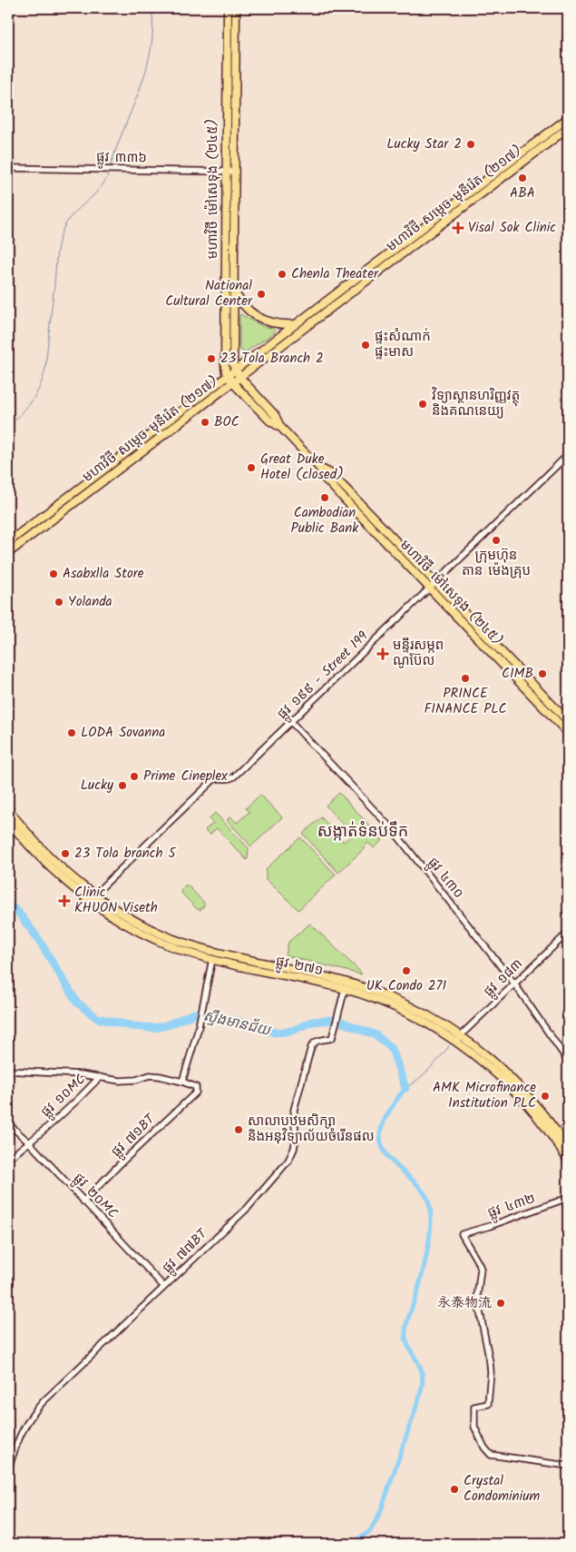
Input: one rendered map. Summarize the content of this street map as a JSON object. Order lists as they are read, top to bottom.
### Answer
{
  "streets": {
    "main road": ["មហាវិថី ម៉ៅសេទុង (២៤៥)", "មហាវិថី សម្តេច មុនីរ៉េត (២១៧)", "ផ្លូវ ២៧១"],
    "street": [
      "ផ្លូវ ៣៣៦",
      "ផ្លូវ ១៩៩ - Street 199",
      "ផ្លូវ ៤៣០",
      "ផ្លូវ ១៨៣",
      "ផ្លូវ ១០MC",
      "ផ្លូវ ៧១BT",
      "ផ្លូវ ២០MC",
      "ផ្លូវ ៤៣២",
      "ផ្លូវ ៧៧BT"
    ]
  },
  "crossings": [
    ["ផ្លូវ ៣៣៦", "មហាវិថី ម៉ៅសេទុង (២៤៥)"],
    ["មហាវិថី ម៉ៅសេទុង (២៤៥)", "មហាវិថី សម្តេច មុនីរ៉េត (២១៧)"],
    ["មហាវិថី ម៉ៅសេទុង (២៤៥)", "ផ្លូវ ១៩៩ - Street 199"],
    ["ផ្លូវ ១៩៩ - Street 199", "ផ្លូវ ៤៣០"],
    ["ផ្លូវ ១៩៩ - Street 199", "ផ្លូវ ២៧១"],
    ["ផ្លូវ ៤៣០", "ផ្លូវ ១៨៣"],
    ["ផ្លូវ ២៧១", "ផ្លូវ ១៨៣"],
    ["ផ្លូវ ២៧១", "ផ្លូវ ៧៧BT"],
    ["ផ្លូវ ១០MC", "ផ្លូវ ៧១BT"],
    ["ផ្លូវ ១០MC", "ផ្លូវ ២០MC"],
    ["ផ្លូវ ៧១BT", "ផ្លូវ ២០MC"],
    ["ផ្លូវ ២០MC", "ផ្លូវ ៧៧BT"]
  ],
  "districts": ["សង្កាត់ទំនប់ទឹក"],
  "water": ["ស្ទឹងមានជ័យ"],
  "places": {
    "other": [
      "Lucky Star 2",
      "ABA",
      "Chenla Theater",
      "National Cultural Center",
      "ផ្ទះសំណាក់ ផ្ទះមាស",
      "23 Tola Branch 2",
      "វិទ្យាស្ថានហរិញ្ញវត្ថុ និងគណនេយ្យ",
      "BOC",
      "Great Duke Hotel (closed)",
      "Cambodian Public Bank",
      "ក្រុមហ៊ុន តាន ម៉េងគ្រុប",
      "Asabxlla Store",
      "Yolanda",
      "CIMB",
      "PRINCE FINANCE PLC",
      "LODA Sovanna",
      "Prime Cineplex",
      "Lucky",
      "23 Tola branch 5",
      "UK Condo 271",
      "AMK Microfinance Institution PLC",
      "សាលាបឋមសិក្សា និងអនុវិទ្យាល័យចំរើនផល",
      "永泰物流",
      "Crystal Condominium"
    ],
    "health": ["Visal Sok Clinic", "មន្ទីរសម្ភព ណូប៊ែល", "Clinic KHUON Viseth"]
  }
}
